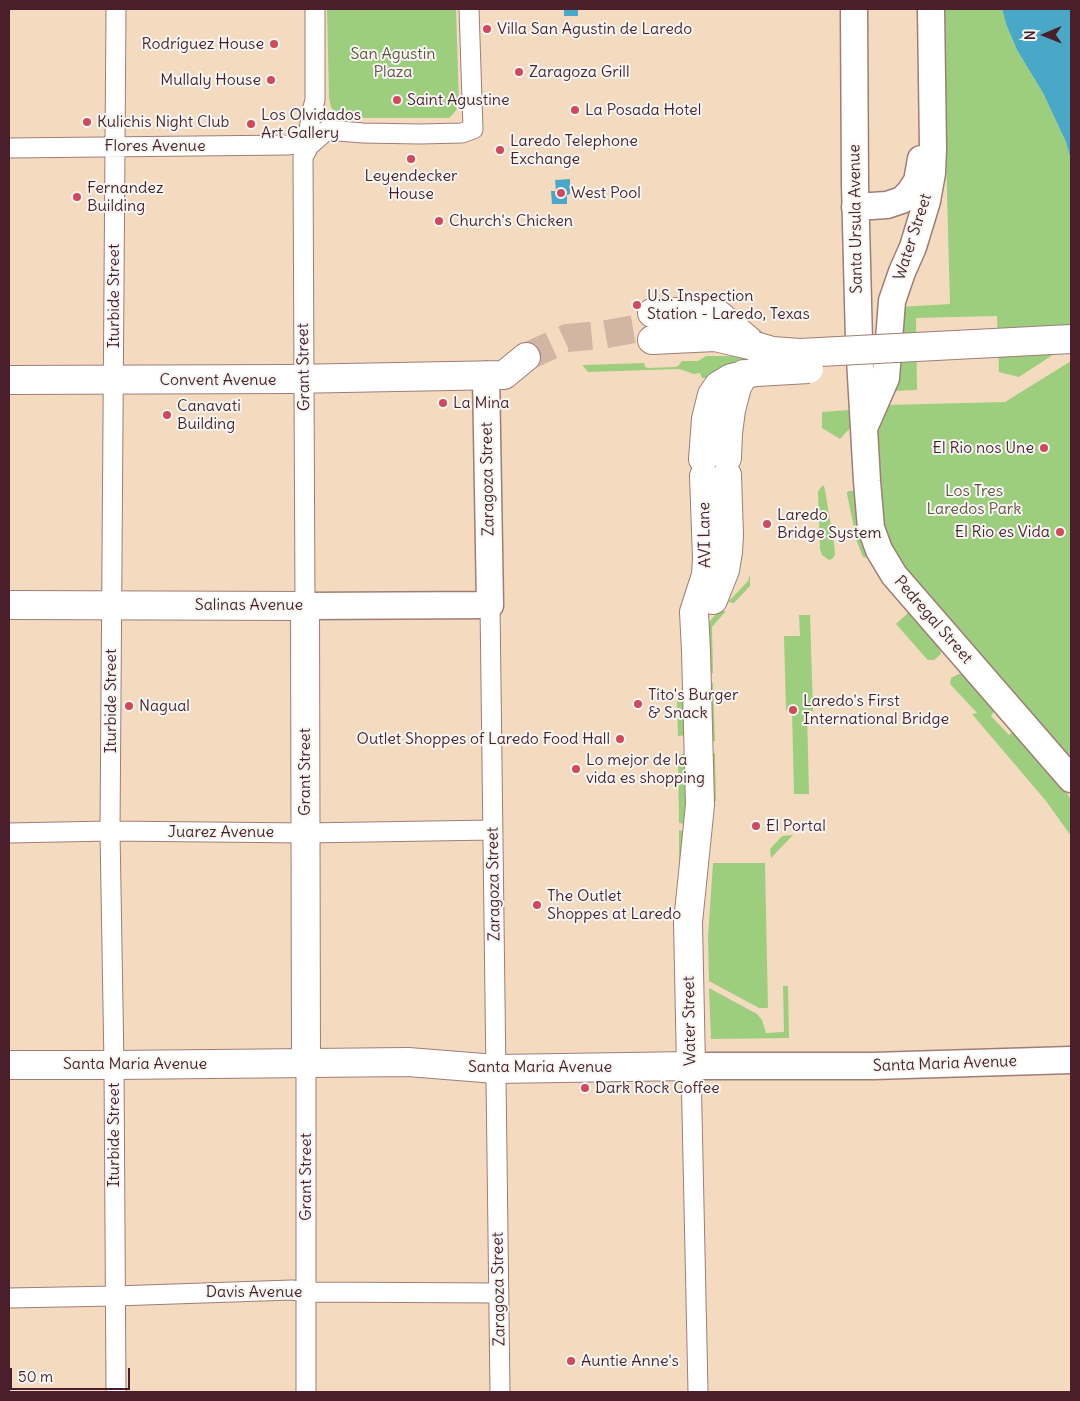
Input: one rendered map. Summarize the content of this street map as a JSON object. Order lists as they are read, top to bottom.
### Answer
{
  "streets": {
    "main road": [
      "Santa Ursula Avenue",
      "Water Street",
      "Grant Street",
      "Convent Avenue",
      "Zaragoza Street",
      "AVI Lane",
      "Salinas Avenue",
      "Pedregal Street",
      "Santa Maria Avenue"
    ],
    "street": [
      "Flores Avenue",
      "Iturbide Street",
      "Juarez Avenue",
      "Davis Avenue"
    ]
  },
  "crossings": [
    ["Flores Avenue", "Iturbide Street"],
    ["Flores Avenue", "Grant Street"],
    ["Santa Ursula Avenue", "Water Street"],
    ["Santa Ursula Avenue", "Pedregal Street"],
    ["Water Street", "AVI Lane"],
    ["Water Street", "Santa Maria Avenue"],
    ["Iturbide Street", "Convent Avenue"],
    ["Iturbide Street", "Salinas Avenue"],
    ["Iturbide Street", "Juarez Avenue"],
    ["Iturbide Street", "Santa Maria Avenue"],
    ["Iturbide Street", "Davis Avenue"],
    ["Grant Street", "Convent Avenue"],
    ["Grant Street", "Salinas Avenue"],
    ["Grant Street", "Juarez Avenue"],
    ["Grant Street", "Santa Maria Avenue"],
    ["Grant Street", "Davis Avenue"],
    ["Convent Avenue", "Zaragoza Street"],
    ["Zaragoza Street", "Salinas Avenue"],
    ["Zaragoza Street", "Juarez Avenue"],
    ["Zaragoza Street", "Santa Maria Avenue"],
    ["Zaragoza Street", "Davis Avenue"]
  ],
  "parks": ["San Agustin Plaza", "Los Tres Laredos Park"],
  "places": [
    "Villa San Agustin de Laredo",
    "Rodríguez House",
    "Zaragoza Grill",
    "Mullaly House",
    "Saint Agustine",
    "La Posada Hotel",
    "Kulichis Night Club",
    "Los Olvidados Art Gallery",
    "Laredo Telephone Exchange",
    "Leyendecker House",
    "West Pool",
    "Fernandez Building",
    "Church's Chicken",
    "U.S. Inspection Station - Laredo, Texas",
    "La Mina",
    "Canavati Building",
    "El Rio nos Une",
    "Laredo Bridge System",
    "El Rio es Vida",
    "Tito's Burger & Snack",
    "Nagual",
    "Laredo's First International Bridge",
    "Outlet Shoppes of Laredo Food Hall",
    "Lo mejor de la vida es shopping",
    "El Portal",
    "The Outlet Shoppes at Laredo",
    "Dark Rock Coffee",
    "Auntie Anne's"
  ],
  "scale_bar": "50 m",
  "north": "left"
}
